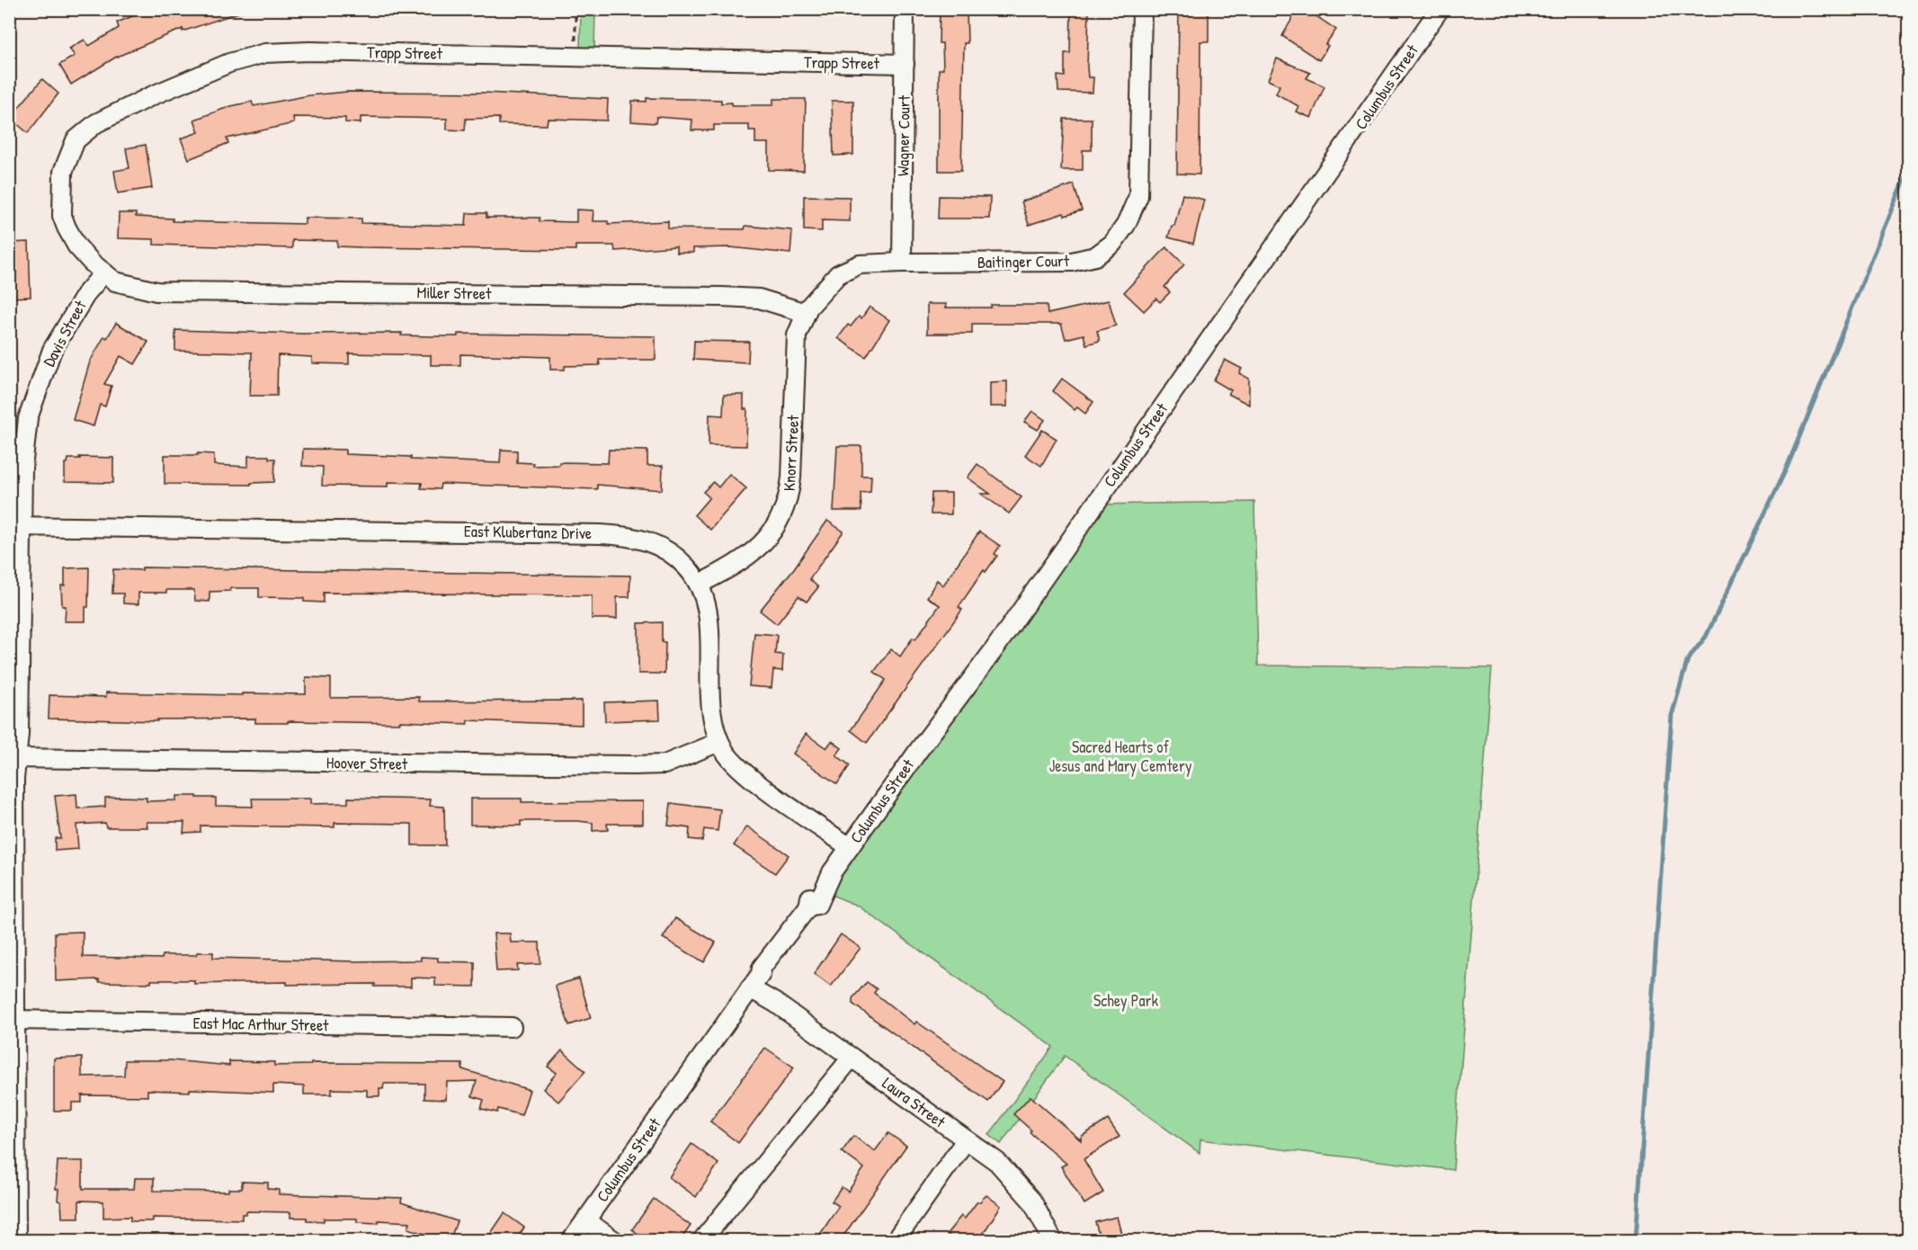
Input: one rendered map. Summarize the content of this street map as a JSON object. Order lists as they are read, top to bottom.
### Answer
{
  "streets": {
    "street": [
      "Trapp Street",
      "Columbus Street",
      "Wagner Court",
      "Baitinger Court",
      "Miller Street",
      "Davis Street",
      "Knorr Street",
      "East Klubertanz Drive",
      "Hoover Street",
      "East Mac Arthur Street",
      "Laura Street"
    ]
  },
  "crossings": [
    ["Trapp Street", "Wagner Court"],
    ["Trapp Street", "Miller Street"],
    ["Trapp Street", "Davis Street"],
    ["Columbus Street", "East Klubertanz Drive"],
    ["Columbus Street", "Laura Street"],
    ["Wagner Court", "Baitinger Court"],
    ["Baitinger Court", "Miller Street"],
    ["Baitinger Court", "Knorr Street"],
    ["Miller Street", "Davis Street"],
    ["Miller Street", "Knorr Street"],
    ["Davis Street", "East Klubertanz Drive"],
    ["Davis Street", "Hoover Street"],
    ["Davis Street", "East Mac Arthur Street"],
    ["Knorr Street", "East Klubertanz Drive"],
    ["East Klubertanz Drive", "Hoover Street"]
  ],
  "parks": ["Sacred Hearts of Jesus and Mary Cemtery", "Schey Park"]
}
